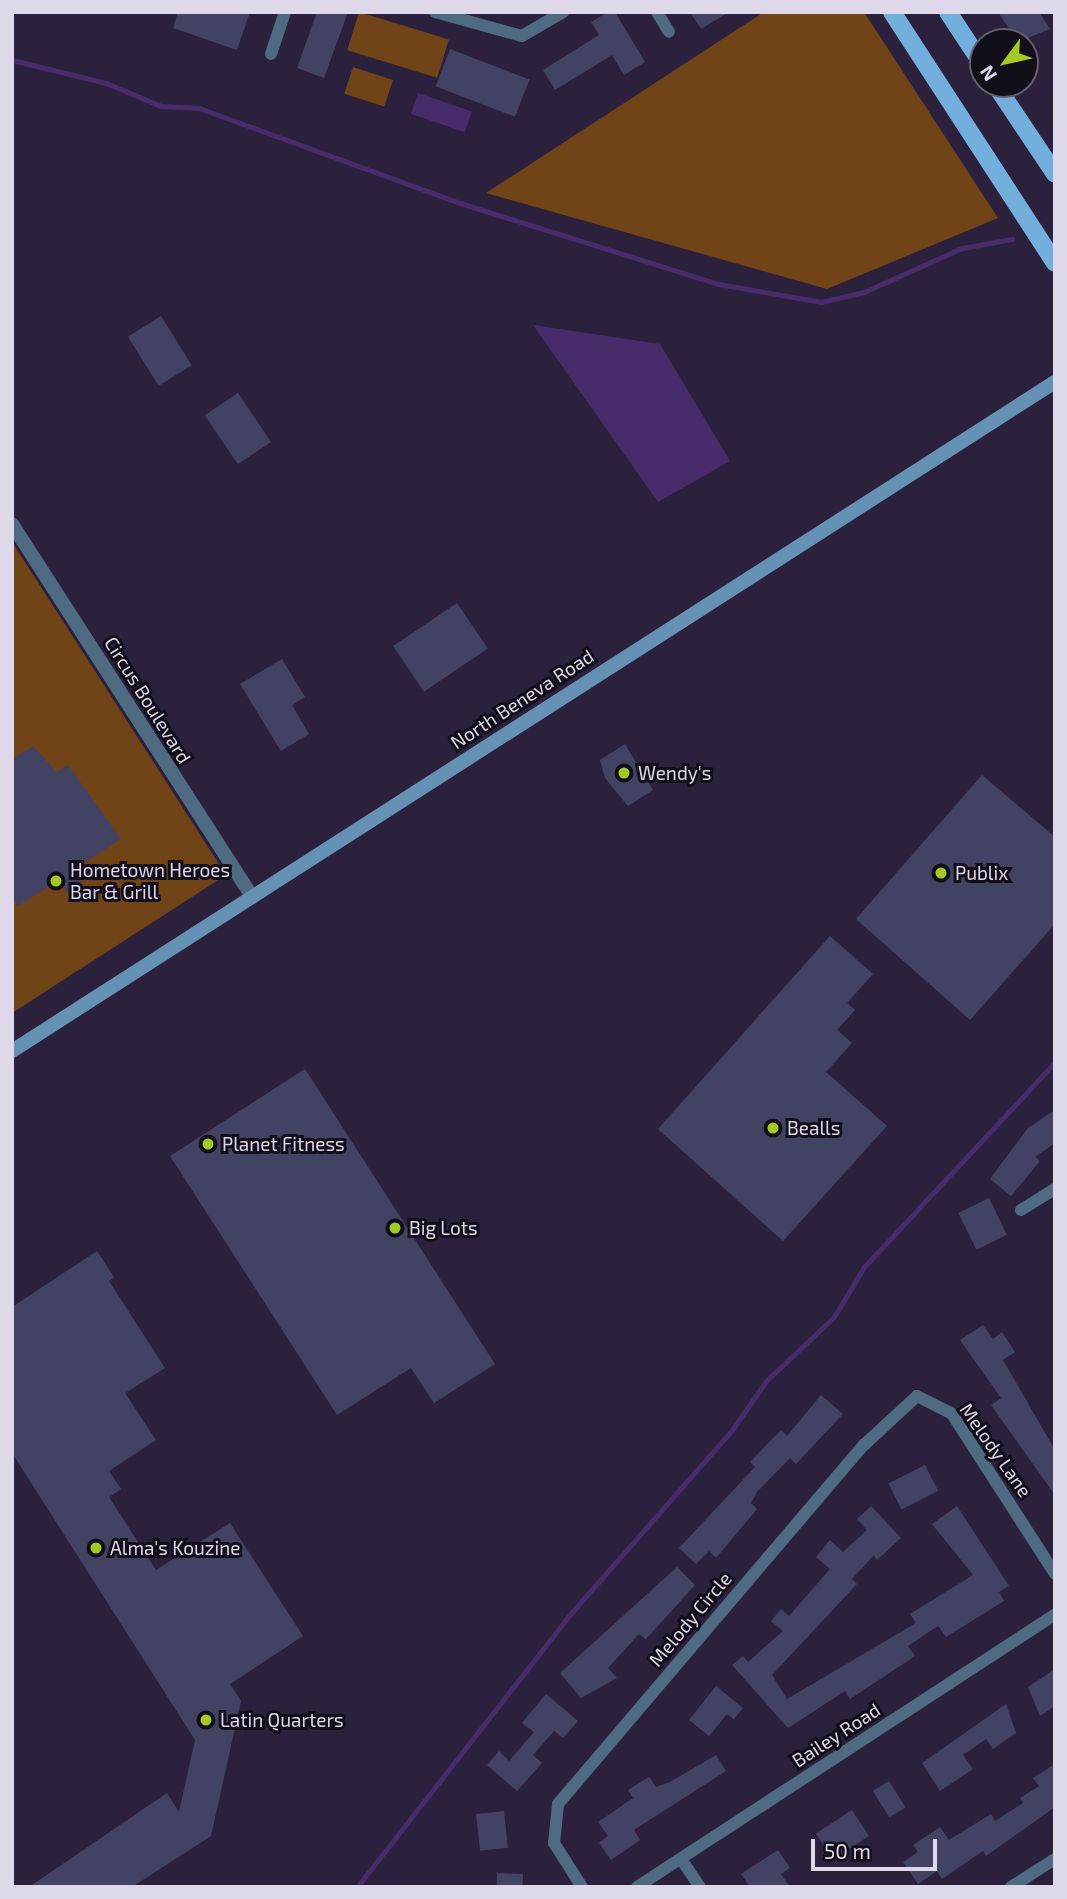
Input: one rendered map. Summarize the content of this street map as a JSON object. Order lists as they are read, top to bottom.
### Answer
{
  "streets": {
    "main road": ["North Beneva Road"],
    "street": [
      "Circus Boulevard",
      "Melody Lane",
      "Melody Circle",
      "Bailey Road"
    ]
  },
  "crossings": [
    ["North Beneva Road", "Circus Boulevard"],
    ["Melody Lane", "Melody Circle"]
  ],
  "places": [
    "Wendy's",
    "Publix",
    "Hometown Heroes Bar & Grill",
    "Bealls",
    "Planet Fitness",
    "Big Lots",
    "Alma's Kouzine",
    "Latin Quarters"
  ],
  "scale_bar": "50 m",
  "north": "bottom left"
}
